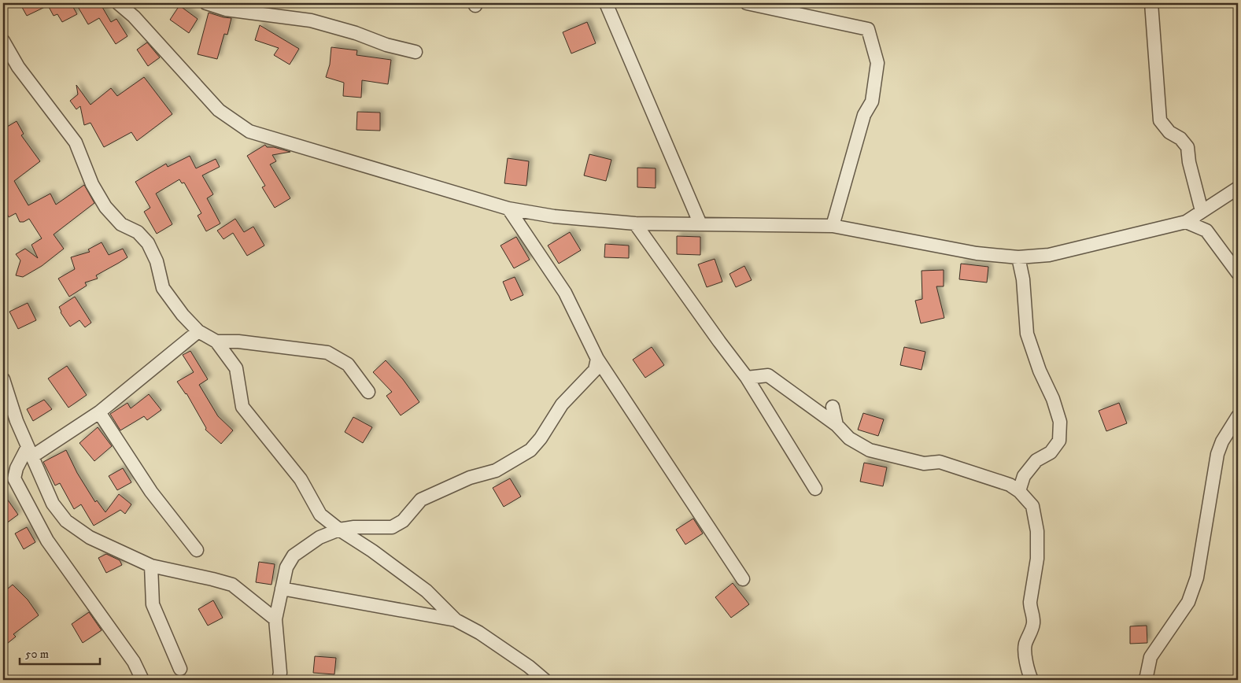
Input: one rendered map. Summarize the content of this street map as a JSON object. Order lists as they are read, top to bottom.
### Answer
{
  "scale_bar": "50 m"
}
